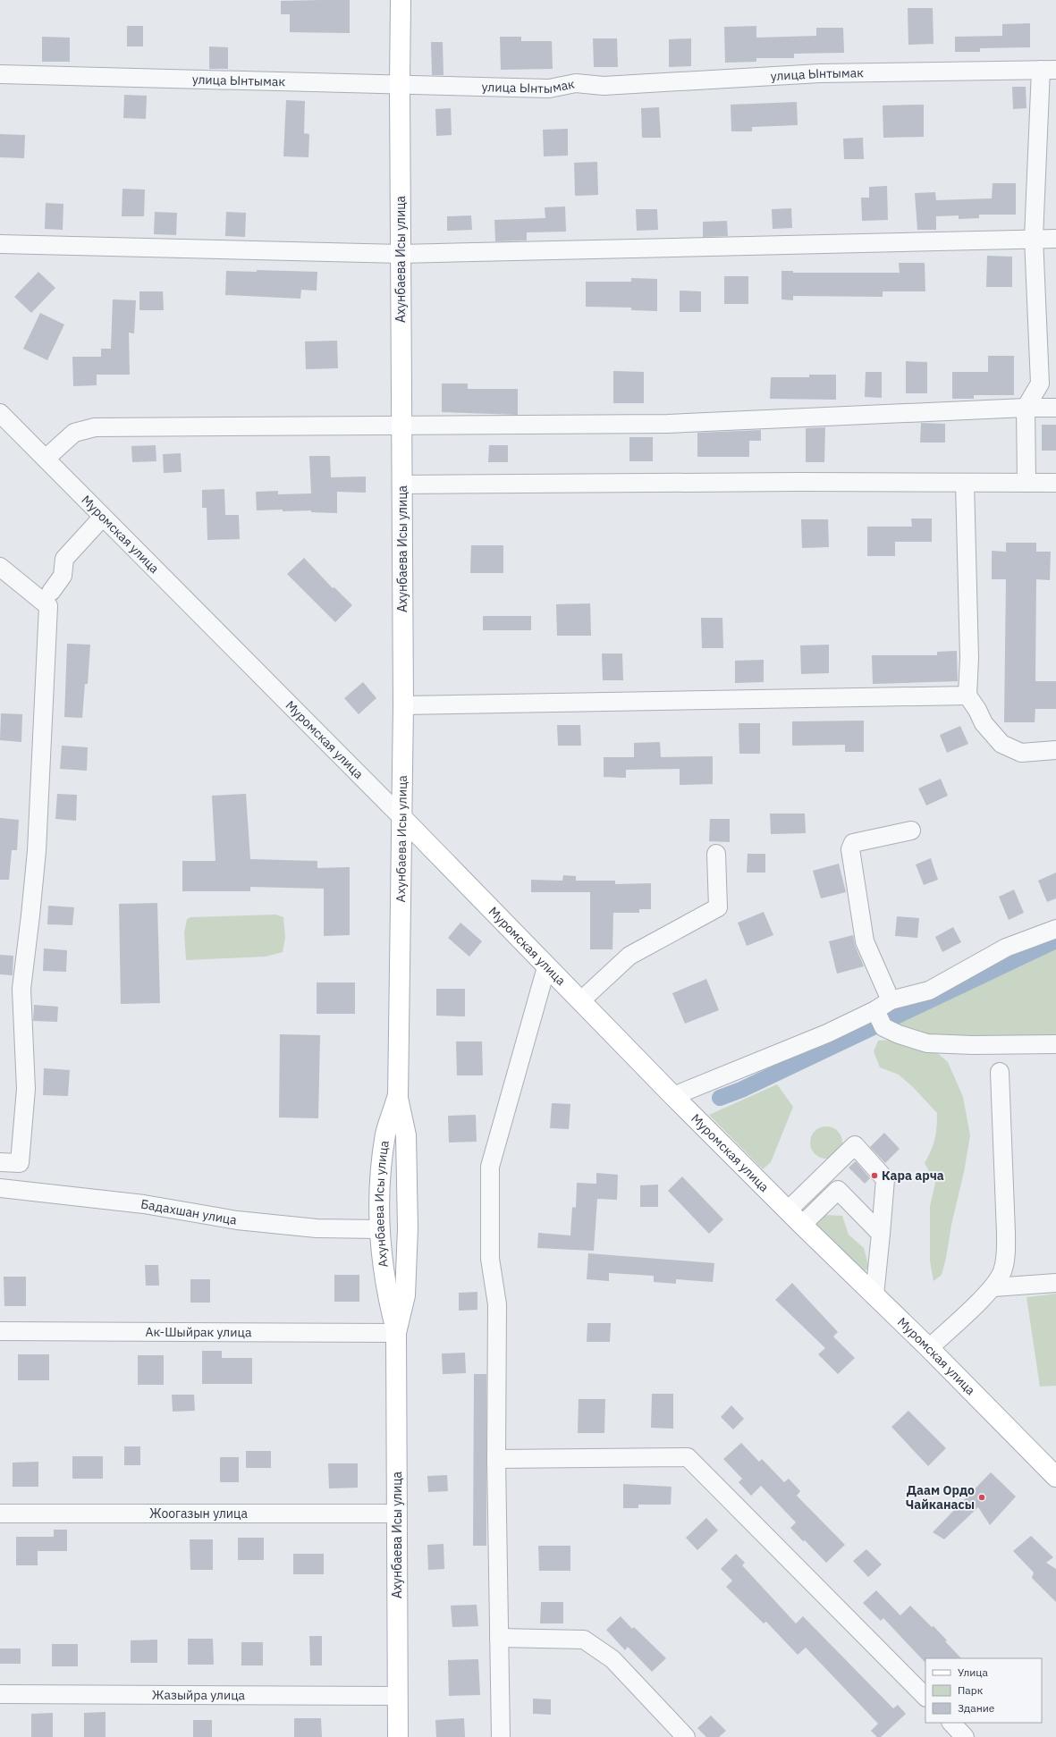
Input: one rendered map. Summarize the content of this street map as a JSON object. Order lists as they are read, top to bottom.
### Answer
{
  "streets": {
    "main road": ["Ахунбаева Исы улица", "Муромская улица"],
    "street": [
      "улица Ынтымак",
      "Бадахшан улица",
      "Ак-Шыйрак улица",
      "Жоогазын улица",
      "Жазыйра улица"
    ]
  },
  "crossings": [
    ["улица Ынтымак", "Ахунбаева Исы улица"],
    ["Ахунбаева Исы улица", "Муромская улица"],
    ["Ахунбаева Исы улица", "Бадахшан улица"],
    ["Ахунбаева Исы улица", "Ак-Шыйрак улица"],
    ["Ахунбаева Исы улица", "Жоогазын улица"],
    ["Ахунбаева Исы улица", "Жазыйра улица"]
  ],
  "places": ["Кара арча", "Даам Ордо Чайканасы"],
  "legend": ["Улица", "Парк", "Здание"]
}
